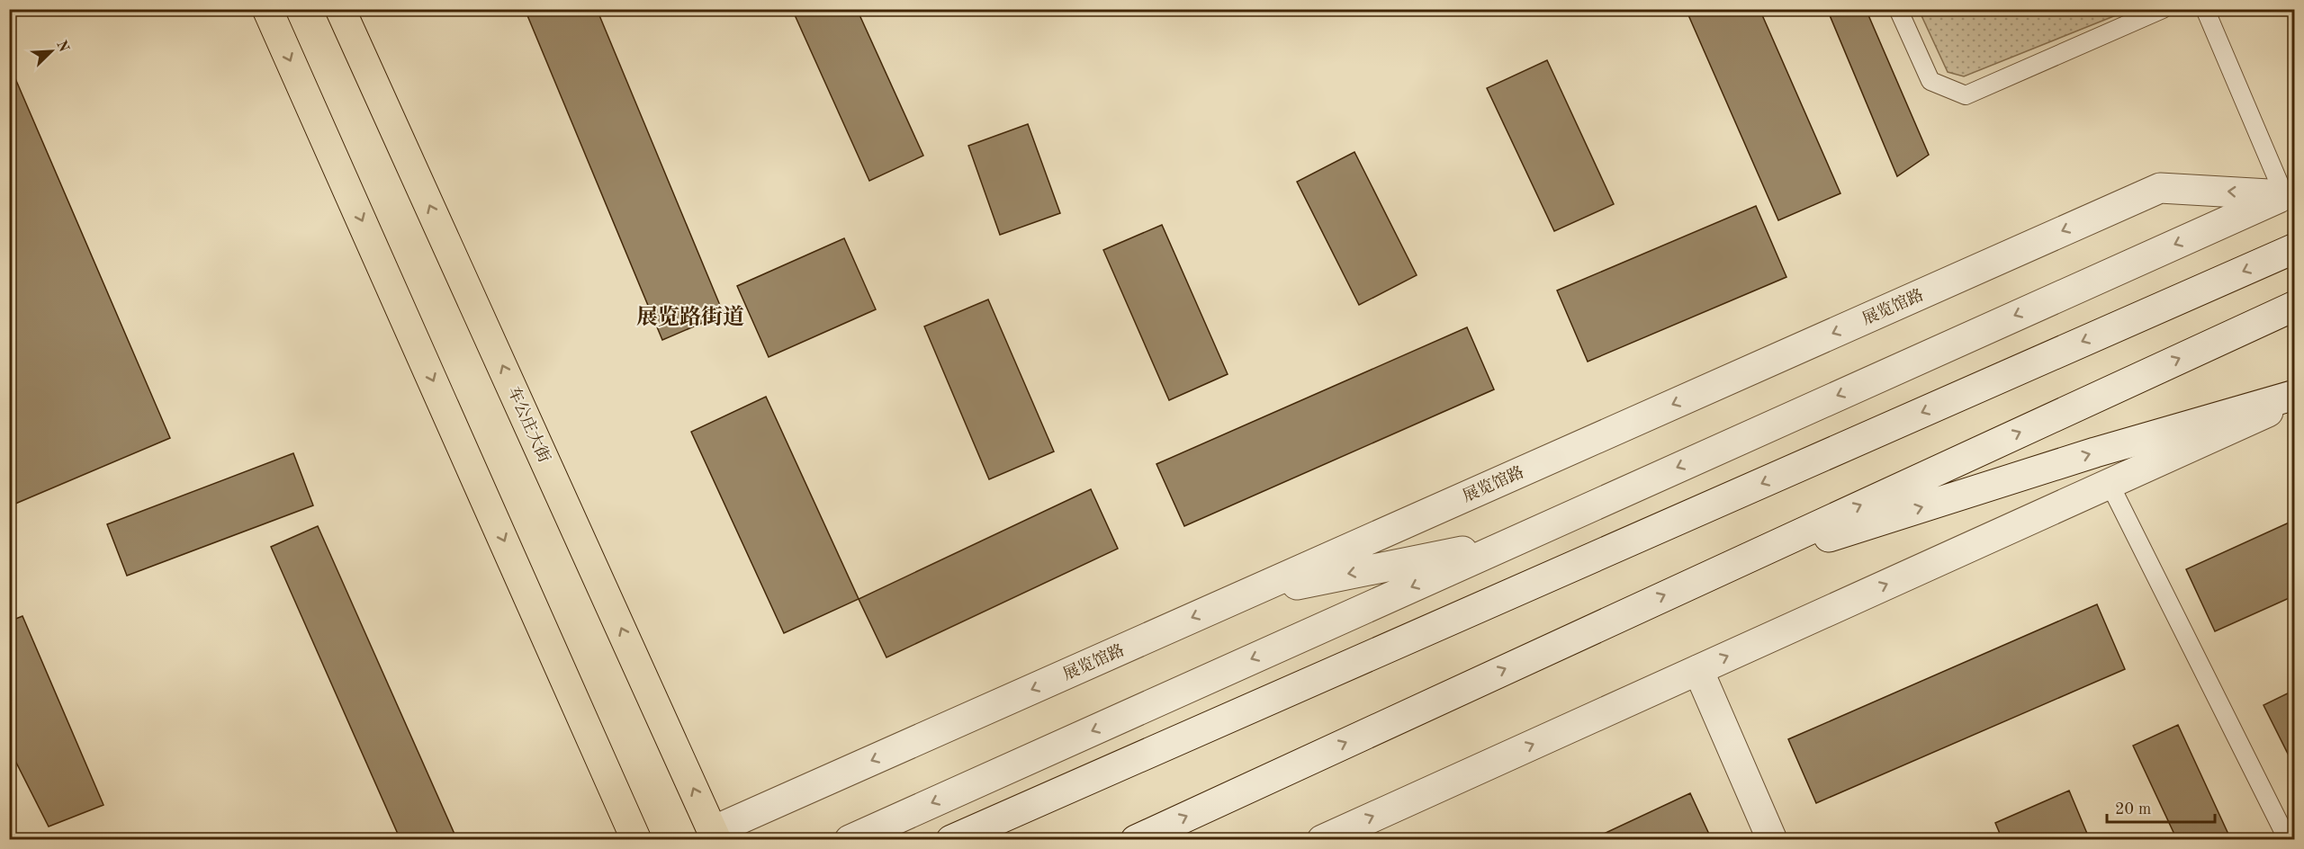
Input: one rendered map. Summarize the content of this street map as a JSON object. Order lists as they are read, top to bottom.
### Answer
{
  "streets": {
    "main road": ["车公庄大街"],
    "street": ["展览馆路"]
  },
  "crossings": [
    ["展览馆路", "车公庄大街"]
  ],
  "districts": ["展览路街道"],
  "scale_bar": "20 m",
  "north": "top right"
}
